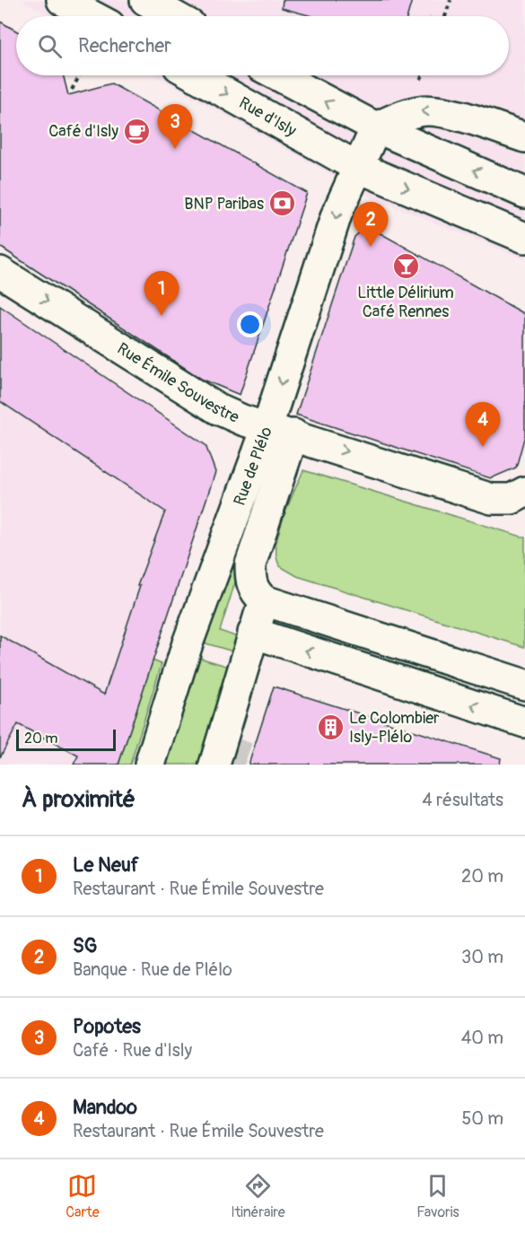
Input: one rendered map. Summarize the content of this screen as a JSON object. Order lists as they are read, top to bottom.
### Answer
{
  "streets": {
    "street": ["Rue d'Isly", "Rue Émile Souvestre", "Rue de Plélo"]
  },
  "crossings": [
    ["Rue d'Isly", "Rue de Plélo"],
    ["Rue Émile Souvestre", "Rue de Plélo"]
  ],
  "one_way": ["Rue de Plélo"],
  "places": {
    "cafe": ["Café d'Isly"],
    "bank": ["BNP Paribas"],
    "bar": ["Little Délirium Café Rennes"],
    "building": ["Le Colombier Isly-Plélo"]
  },
  "scale_bar": "20 m",
  "page": {
    "search": "Rechercher",
    "pins": [
      "3",
      "2",
      "1",
      "4"
    ],
    "scale": "20 m",
    "heading": ["À proximité", "4 résultats"],
    "list": [
      {
        "mark": "1",
        "name": "Le Neuf",
        "note": "Restaurant · Rue Émile Souvestre",
        "value": "20 m"
      },
      {
        "mark": "2",
        "name": "SG",
        "note": "Banque · Rue de Plélo",
        "value": "30 m"
      },
      {
        "mark": "3",
        "name": "Popotes",
        "note": "Café · Rue d'Isly",
        "value": "40 m"
      },
      {
        "mark": "4",
        "name": "Mandoo",
        "note": "Restaurant · Rue Émile Souvestre",
        "value": "50 m"
      }
    ],
    "nav": ["Carte", "Itinéraire", "Favoris"]
  }
}
